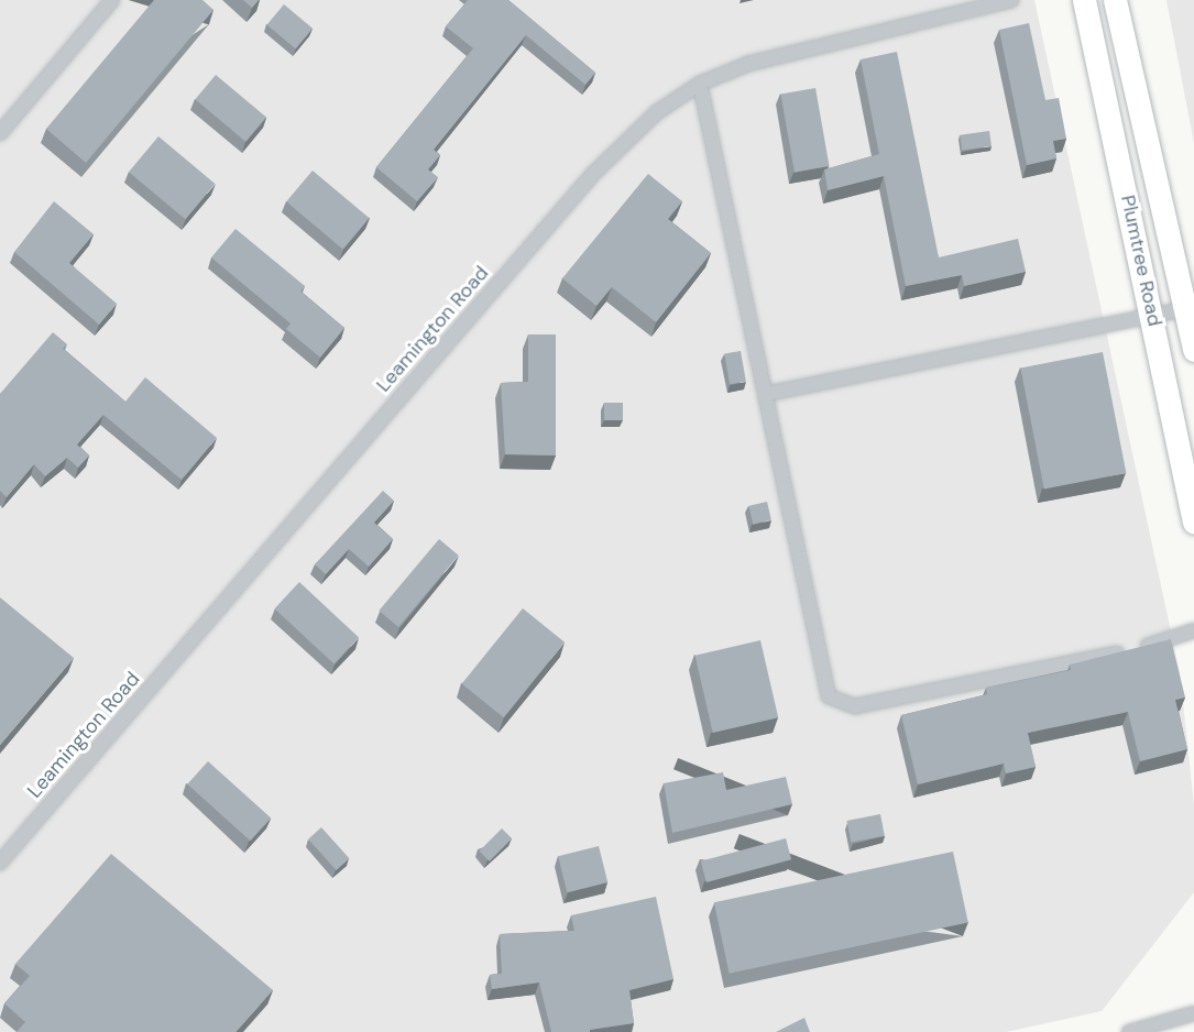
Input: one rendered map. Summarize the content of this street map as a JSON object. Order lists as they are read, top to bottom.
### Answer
{
  "streets": {
    "highway": ["Plumtree Road"],
    "street": ["Leamington Road"]
  }
}
